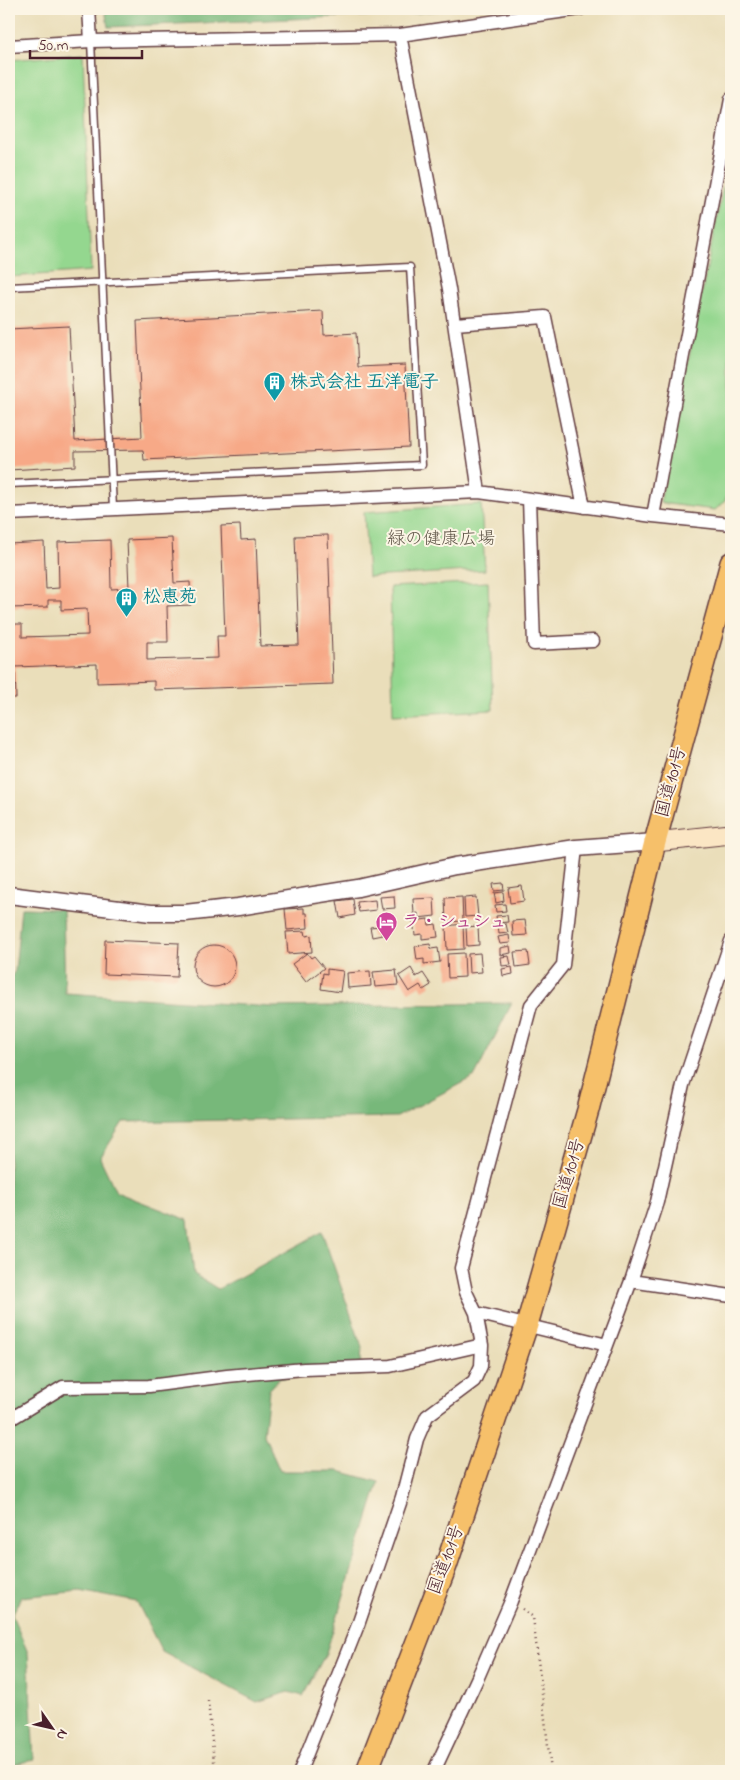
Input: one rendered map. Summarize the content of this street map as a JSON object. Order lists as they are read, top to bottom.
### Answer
{
  "streets": {
    "highway": ["国道101号"]
  },
  "parks": ["緑の健康広場"],
  "places": {
    "building": ["株式会社 五洋電子", "松恵苑"],
    "hotel": ["ラ・シュシュ"]
  },
  "scale_bar": "50 m",
  "north": "bottom right"
}
